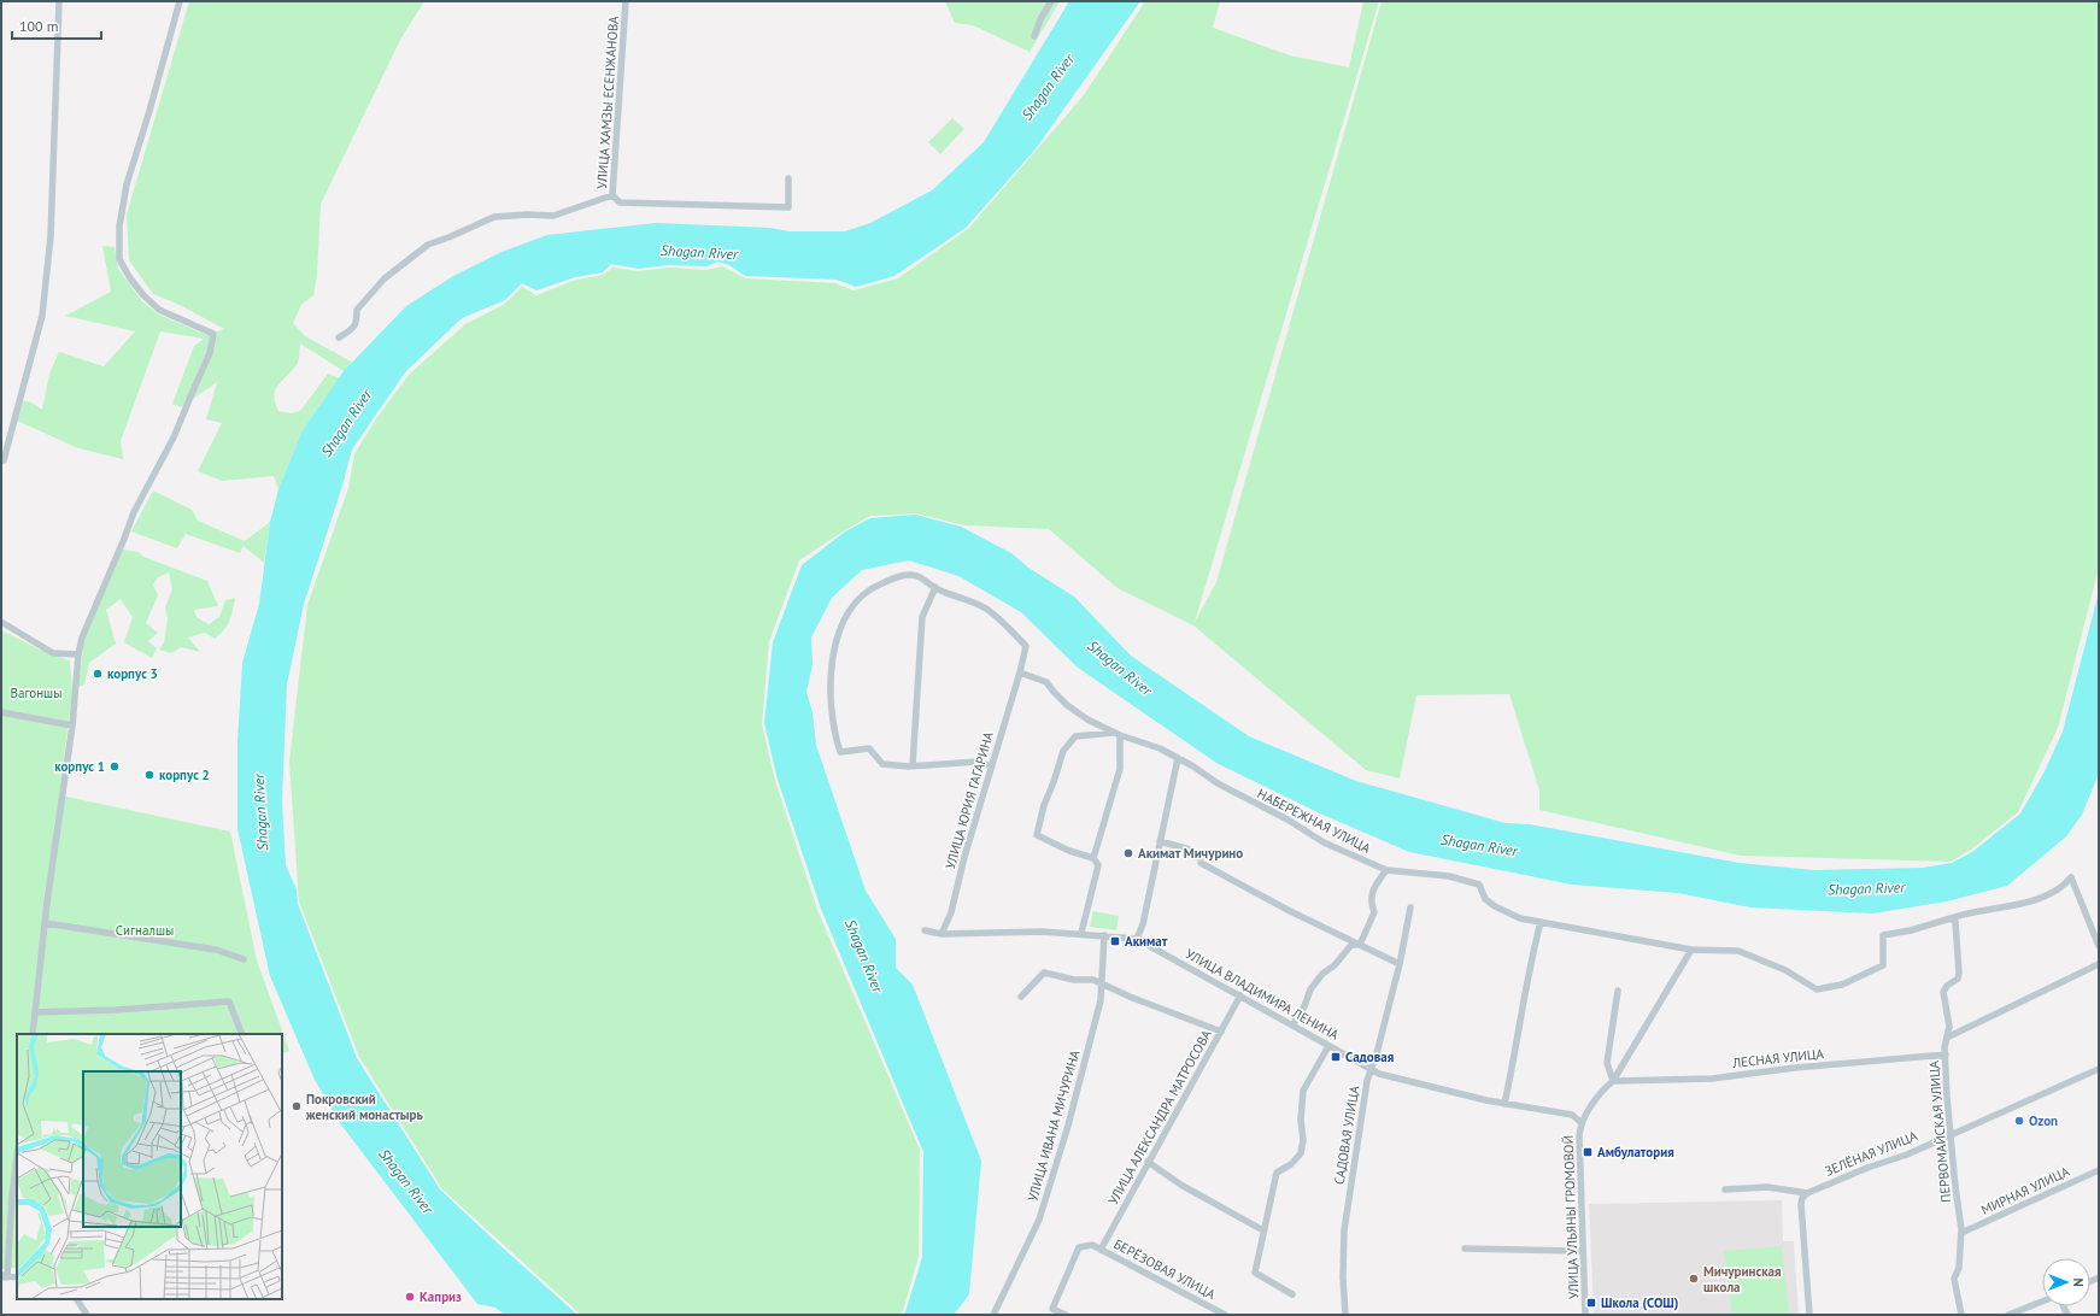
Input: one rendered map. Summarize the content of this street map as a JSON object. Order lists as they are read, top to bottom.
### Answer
{
  "streets": {
    "street": [
      "УЛИЦА ХАМЗЫ ЕСЕНЖАНОВА",
      "УЛИЦА ЮРИЯ ГАГАРИНА",
      "НАБЕРЕЖНАЯ УЛИЦА",
      "УЛИЦА ВЛАДИМИРА ЛЕНИНА",
      "ЛЕСНАЯ УЛИЦА",
      "УЛИЦА АЛЕКСАНДРА МАТРОСОВА",
      "УЛИЦА ИВАНА МИЧУРИНА",
      "ПЕРВОМАЙСКАЯ УЛИЦА",
      "САДОВАЯ УЛИЦА",
      "ЗЕЛЁНАЯ УЛИЦА",
      "МИРНАЯ УЛИЦА",
      "УЛИЦА УЛЬЯНЫ ГРОМОВОЙ",
      "БЕРЁЗОВАЯ УЛИЦА"
    ]
  },
  "crossings": [
    ["УЛИЦА ЮРИЯ ГАГАРИНА", "НАБЕРЕЖНАЯ УЛИЦА"],
    ["УЛИЦА ЮРИЯ ГАГАРИНА", "УЛИЦА ВЛАДИМИРА ЛЕНИНА"],
    ["НАБЕРЕЖНАЯ УЛИЦА", "ПЕРВОМАЙСКАЯ УЛИЦА"],
    ["НАБЕРЕЖНАЯ УЛИЦА", "УЛИЦА УЛЬЯНЫ ГРОМОВОЙ"],
    ["УЛИЦА ВЛАДИМИРА ЛЕНИНА", "УЛИЦА АЛЕКСАНДРА МАТРОСОВА"],
    ["УЛИЦА ВЛАДИМИРА ЛЕНИНА", "УЛИЦА ИВАНА МИЧУРИНА"],
    ["УЛИЦА ВЛАДИМИРА ЛЕНИНА", "САДОВАЯ УЛИЦА"],
    ["УЛИЦА ВЛАДИМИРА ЛЕНИНА", "УЛИЦА УЛЬЯНЫ ГРОМОВОЙ"],
    ["ЛЕСНАЯ УЛИЦА", "ПЕРВОМАЙСКАЯ УЛИЦА"],
    ["ЛЕСНАЯ УЛИЦА", "УЛИЦА УЛЬЯНЫ ГРОМОВОЙ"],
    ["УЛИЦА АЛЕКСАНДРА МАТРОСОВА", "БЕРЁЗОВАЯ УЛИЦА"],
    ["ПЕРВОМАЙСКАЯ УЛИЦА", "ЗЕЛЁНАЯ УЛИЦА"],
    ["ПЕРВОМАЙСКАЯ УЛИЦА", "МИРНАЯ УЛИЦА"]
  ],
  "water": ["Shagan River"],
  "parks": ["Вагоншы", "Сигналшы"],
  "places": {
    "other": [
      "корпус 3",
      "корпус 1",
      "корпус 2",
      "Акимат Мичурино",
      "Покровский женский монастырь",
      "Ozon",
      "Мичуринская школа",
      "Каприз"
    ],
    "transit": [
      "Акимат",
      "Садовая",
      "Амбулатория",
      "Школа (СОШ)"
    ]
  },
  "scale_bar": "100 m",
  "north": "right"
}
